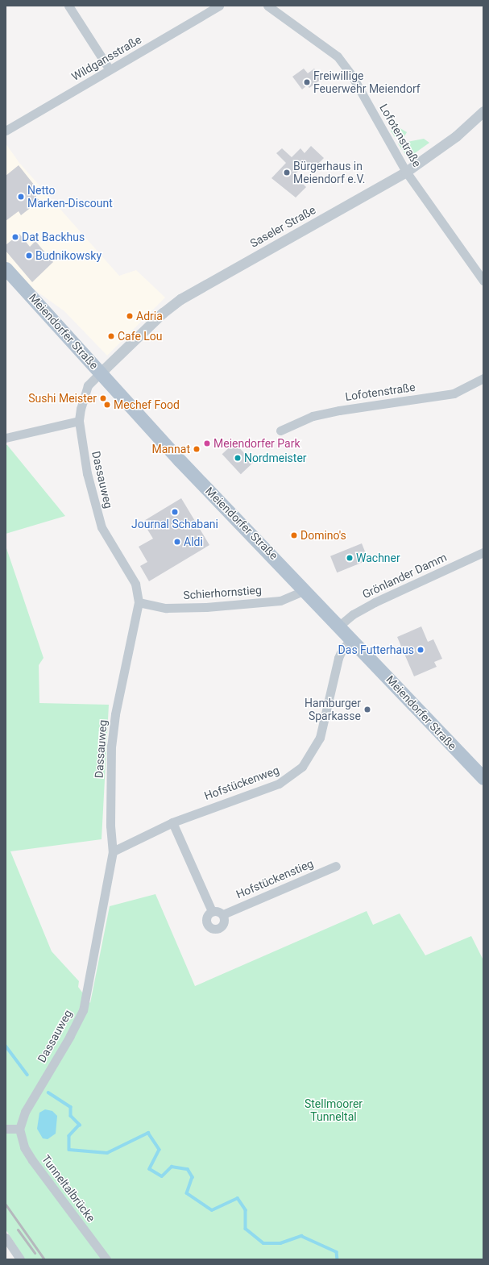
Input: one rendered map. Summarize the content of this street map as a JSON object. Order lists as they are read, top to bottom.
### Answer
{
  "streets": {
    "main road": ["Meiendorfer Straße"],
    "street": [
      "Wildgansstraße",
      "Lofotenstraße",
      "Saseler Straße",
      "Dassauweg",
      "Grönlander Damm",
      "Schierhornstieg",
      "Hofstückenweg",
      "Hofstückenstieg",
      "Tunneltalbrücke"
    ]
  },
  "crossings": [
    ["Lofotenstraße", "Saseler Straße"],
    ["Saseler Straße", "Meiendorfer Straße"],
    ["Saseler Straße", "Dassauweg"],
    ["Meiendorfer Straße", "Dassauweg"],
    ["Meiendorfer Straße", "Grönlander Damm"],
    ["Meiendorfer Straße", "Schierhornstieg"],
    ["Meiendorfer Straße", "Hofstückenweg"],
    ["Dassauweg", "Schierhornstieg"],
    ["Dassauweg", "Hofstückenweg"],
    ["Dassauweg", "Tunneltalbrücke"]
  ],
  "parks": ["Stellmoorer Tunneltal"],
  "places": [
    "Freiwillige Feuerwehr Meiendorf",
    "Bürgerhaus in Meiendorf e.V.",
    "Netto Marken-Discount",
    "Dat Backhus",
    "Budnikowsky",
    "Adria",
    "Cafe Lou",
    "Sushi Meister",
    "Mechef Food",
    "Meiendorfer Park",
    "Mannat",
    "Nordmeister",
    "Journal Schabani",
    "Domino's",
    "Aldi",
    "Wachner",
    "Das Futterhaus",
    "Hamburger Sparkasse"
  ]
}
